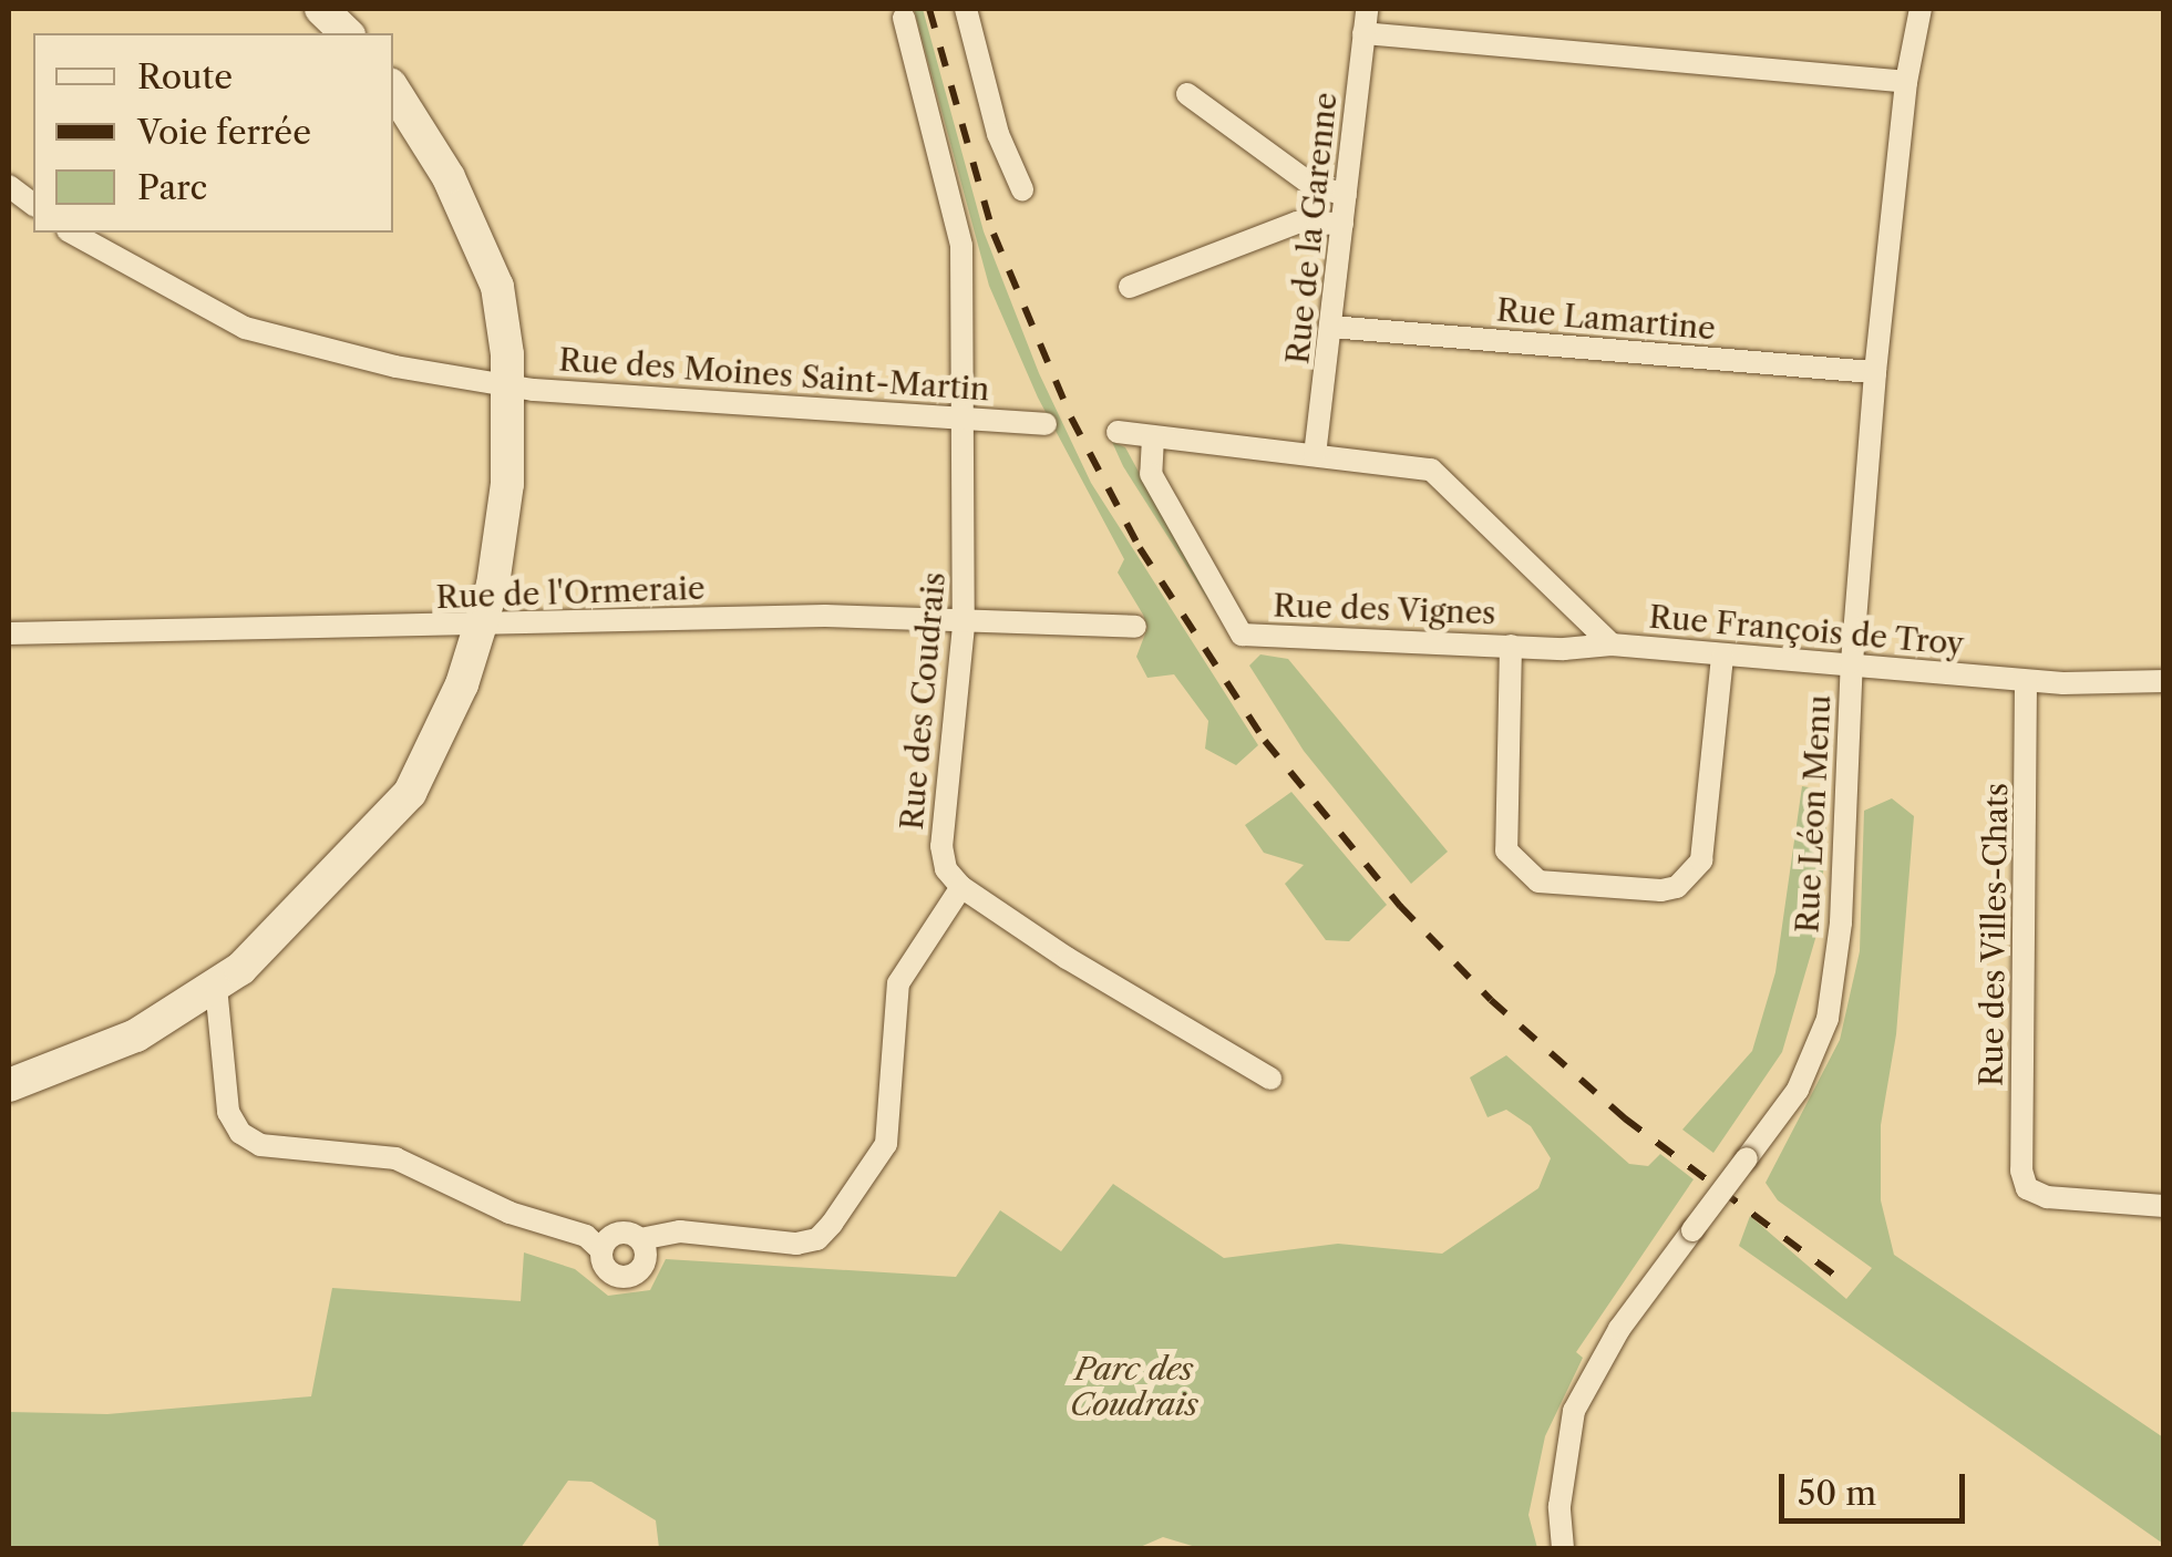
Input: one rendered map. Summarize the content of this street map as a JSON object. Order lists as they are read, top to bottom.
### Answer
{
  "streets": {
    "street": [
      "Rue de la Garenne",
      "Rue Lamartine",
      "Rue des Moines Saint-Martin",
      "Rue de l'Ormeraie",
      "Rue des Vignes",
      "Rue François de Troy",
      "Rue des Coudrais",
      "Rue Léon Menu",
      "Rue des Villes-Chats"
    ]
  },
  "crossings": [
    ["Rue de la Garenne", "Rue Lamartine"],
    ["Rue de la Garenne", "Rue François de Troy"],
    ["Rue Lamartine", "Rue Léon Menu"],
    ["Rue des Moines Saint-Martin", "Rue des Coudrais"],
    ["Rue de l'Ormeraie", "Rue des Coudrais"],
    ["Rue des Vignes", "Rue François de Troy"],
    ["Rue François de Troy", "Rue Léon Menu"],
    ["Rue François de Troy", "Rue des Villes-Chats"]
  ],
  "parks": ["Parc des Coudrais"],
  "legend": ["Route", "Voie ferrée", "Parc"],
  "scale_bar": "50 m"
}
